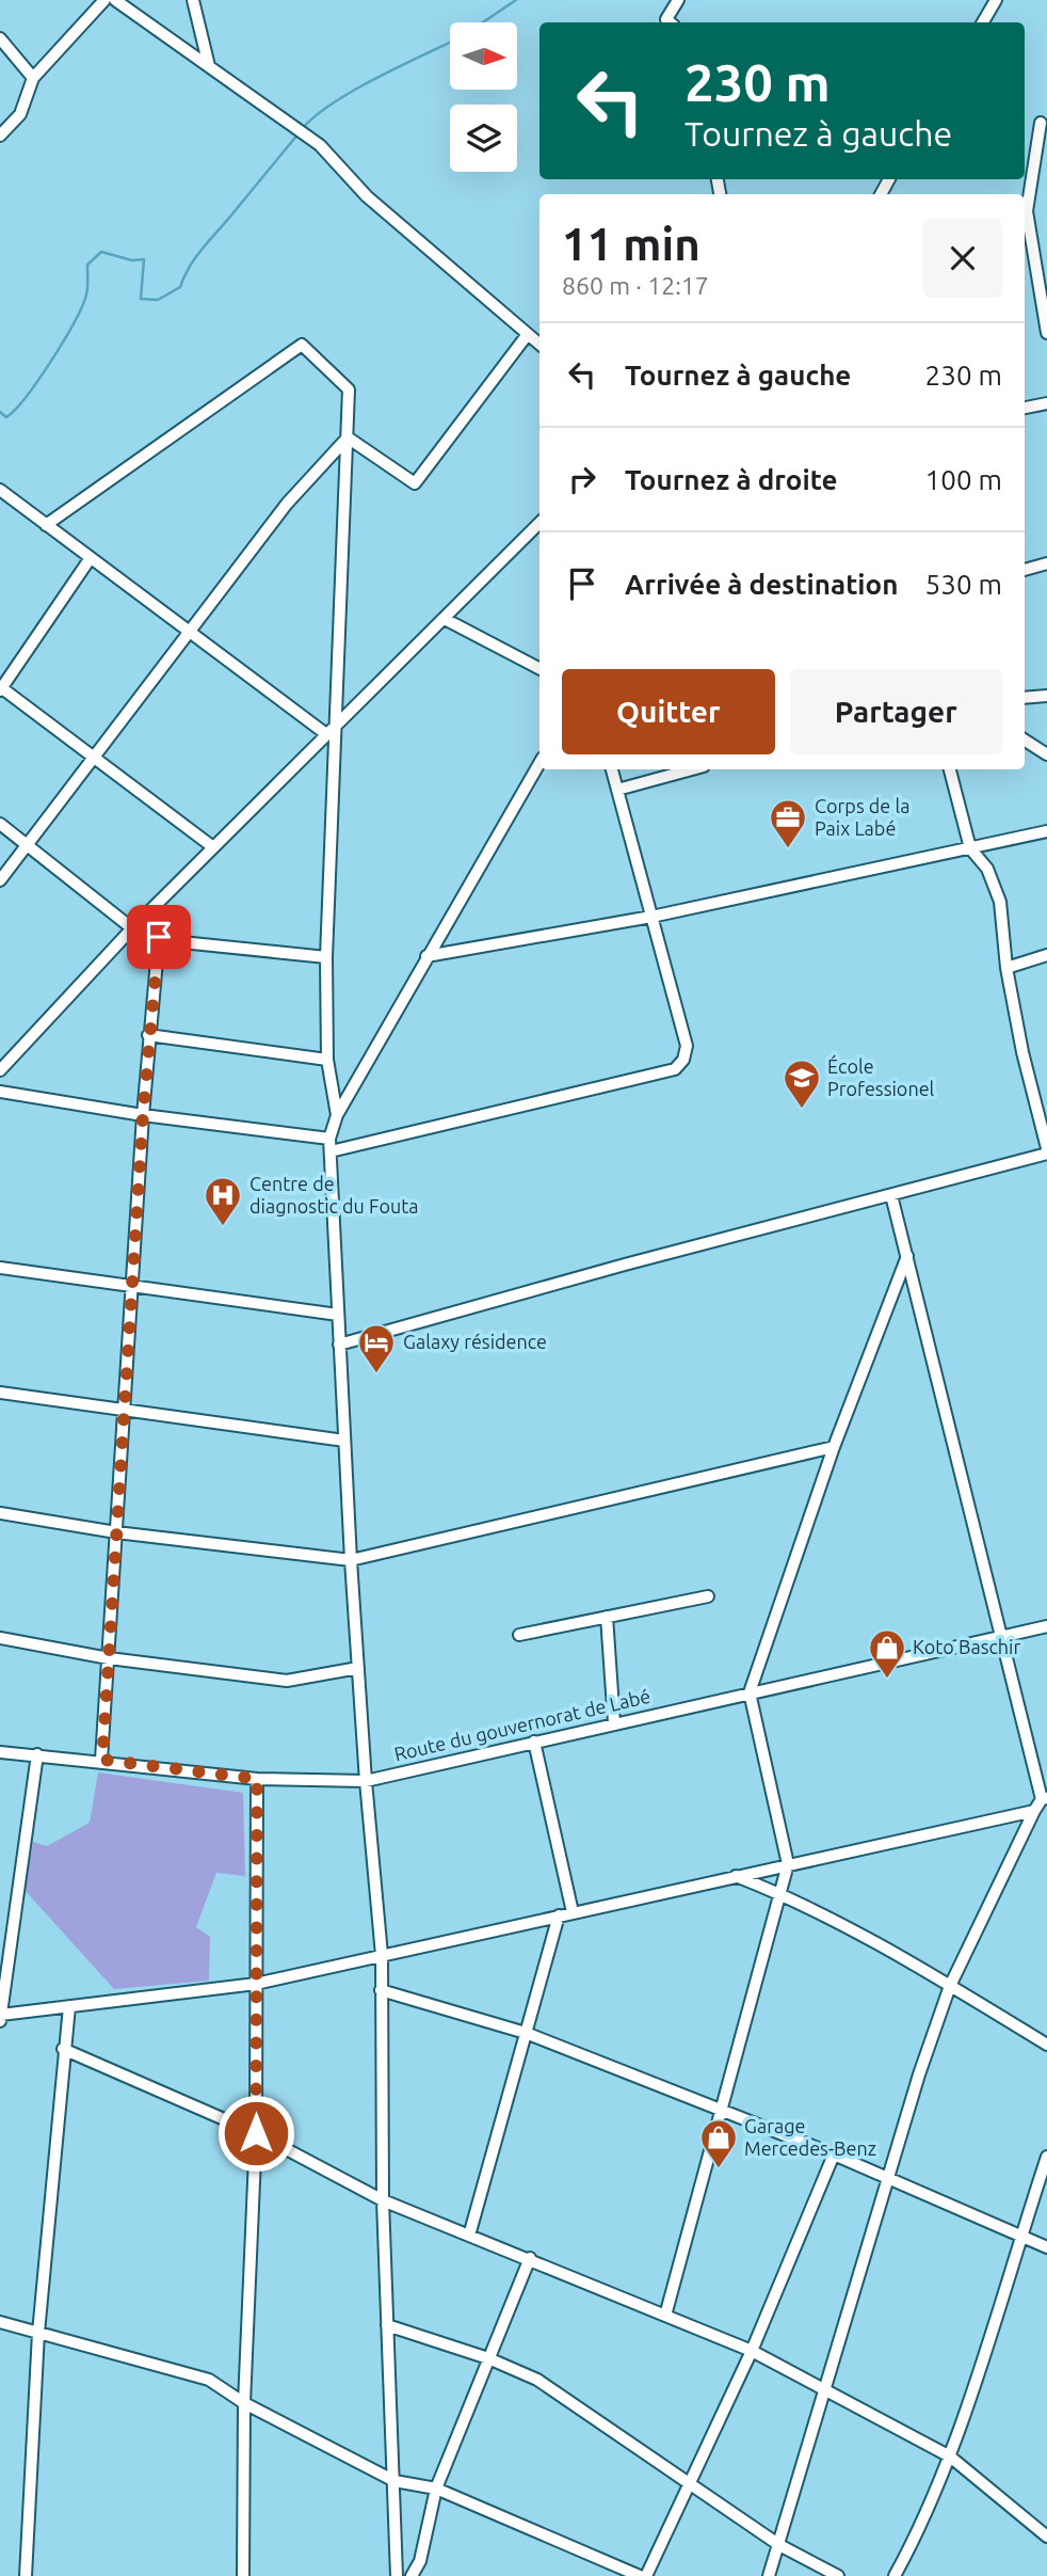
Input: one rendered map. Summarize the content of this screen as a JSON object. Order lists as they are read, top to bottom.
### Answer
{
  "streets": {
    "street": ["Route du gouvernorat de Labé"]
  },
  "places": {
    "office": ["Corps de la Paix Labé"],
    "school or university": ["École Professionel"],
    "hospital": ["Centre de diagnostic du Fouta"],
    "hotel": ["Galaxy résidence"],
    "shop": ["Koto Baschir", "Garage Mercedes-Benz"]
  },
  "north": "right",
  "page": {
    "turn": ["230 m", "Tournez à gauche"],
    "heading": ["11 min", "860 m · 12:17"],
    "list": [
      {
        "name": "Tournez à gauche",
        "value": "230 m"
      },
      {
        "name": "Tournez à droite",
        "value": "100 m"
      },
      {
        "name": "Arrivée à destination",
        "value": "530 m"
      }
    ],
    "buttons": ["Quitter", "Partager"]
  }
}
